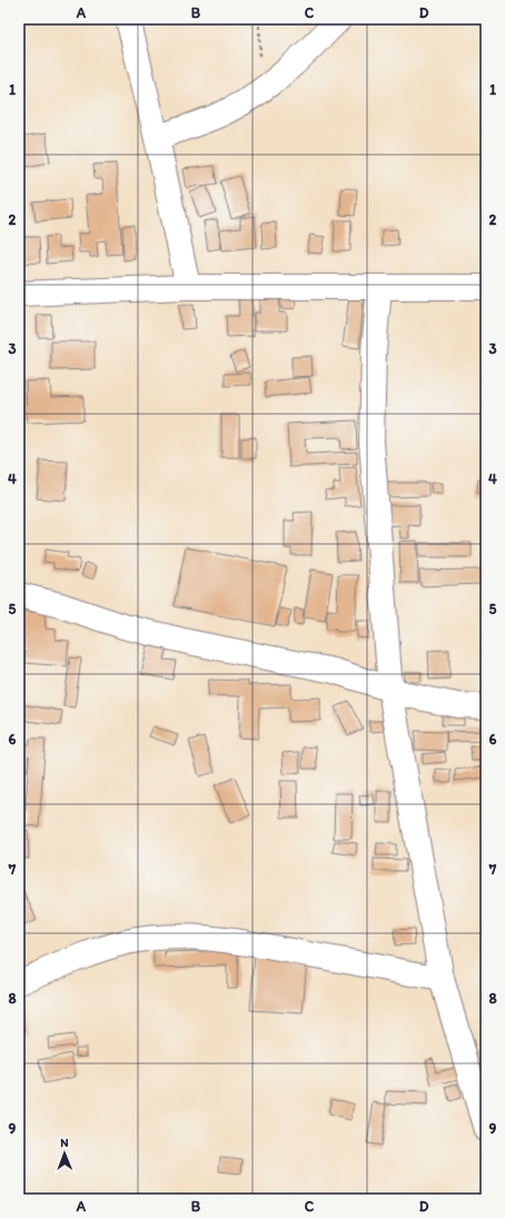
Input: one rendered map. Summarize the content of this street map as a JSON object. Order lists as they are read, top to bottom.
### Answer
{
  "north": "top",
  "grid": {
    "columns": [
      "A",
      "B",
      "C",
      "D"
    ],
    "rows": [
      "1",
      "2",
      "3",
      "4",
      "5",
      "6",
      "7",
      "8",
      "9"
    ]
  }
}
